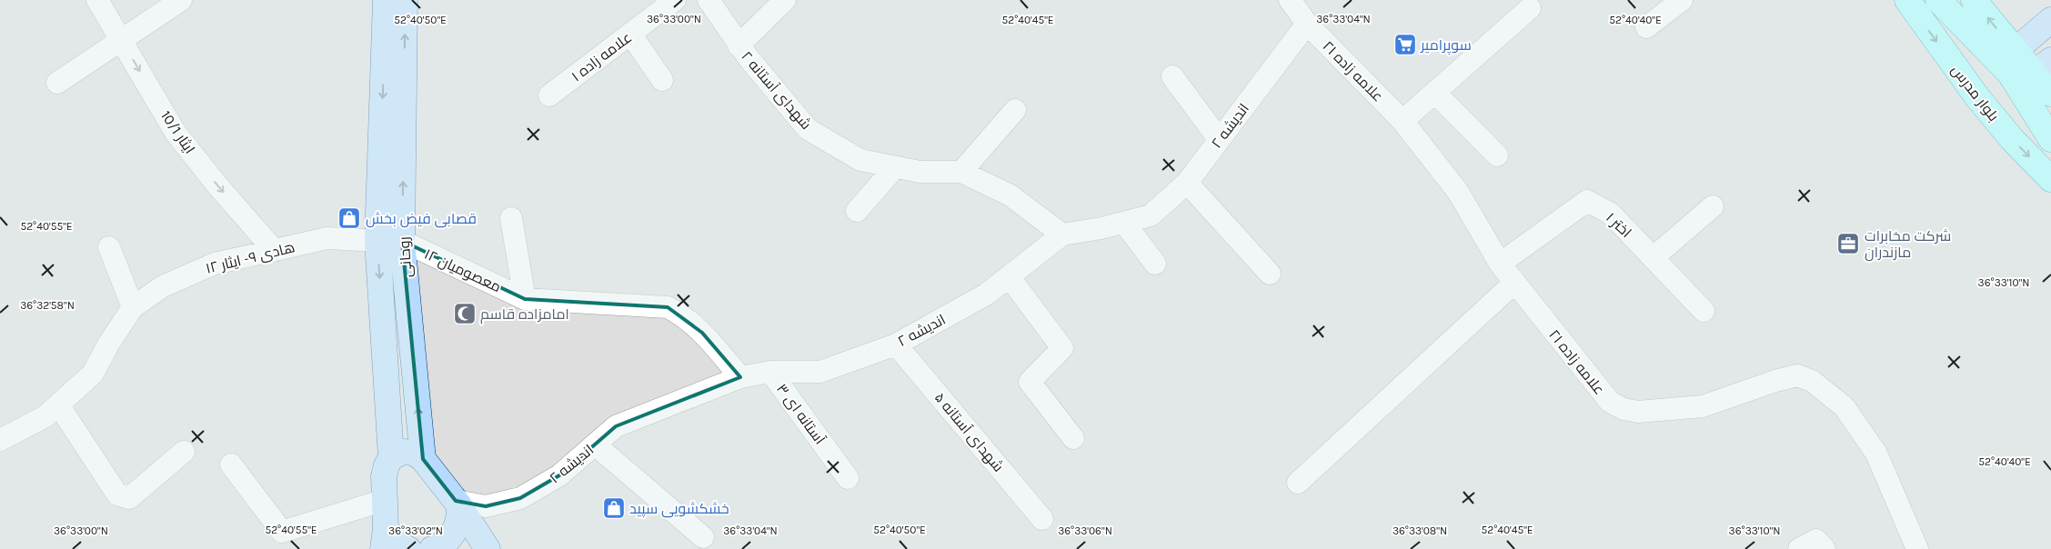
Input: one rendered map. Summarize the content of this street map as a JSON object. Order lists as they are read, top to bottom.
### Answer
{
  "streets": {
    "main road": ["بلوار مدرس", "روحانی"],
    "street": [
      "علامه زاده ۱",
      "علامه زاده ۲۱",
      "شهدای آستانه ۲",
      "اندیشه ۲",
      "ایثار 10/1",
      "اختر ۱",
      "هادی ۹- ایثار ۱۲",
      "معصومیان ۱۲",
      "آستانه ای ۳",
      "شهدای آستانه ۵"
    ]
  },
  "crossings": [
    ["علامه زاده ۲۱", "اندیشه ۲"],
    ["علامه زاده ۲۱", "اختر ۱"],
    ["شهدای آستانه ۲", "اندیشه ۲"],
    ["اندیشه ۲", "معصومیان ۱۲"],
    ["اندیشه ۲", "آستانه ای ۳"],
    ["اندیشه ۲", "شهدای آستانه ۵"],
    ["ایثار 10/1", "هادی ۹- ایثار ۱۲"],
    ["هادی ۹- ایثار ۱۲", "روحانی"],
    ["روحانی", "معصومیان ۱۲"]
  ],
  "one_way": ["ایثار 10/1"],
  "places": {
    "supermarket": ["سوپرامیر"],
    "shop": ["قصابی فیض بخش", "خشکشویی سپید"],
    "office": ["شرکت مخابرات مازندران"],
    "mosque": ["امامزاده قاسم"]
  },
  "coordinates": [
    "36°33'00\"N",
    "36°33'04\"N",
    "52°40'50\"E",
    "52°40'45\"E",
    "52°40'40\"E",
    "52°40'55\"E",
    "36°33'10\"N",
    "36°32'58\"N",
    "36°33'02\"N",
    "36°33'06\"N",
    "36°33'08\"N"
  ]
}
